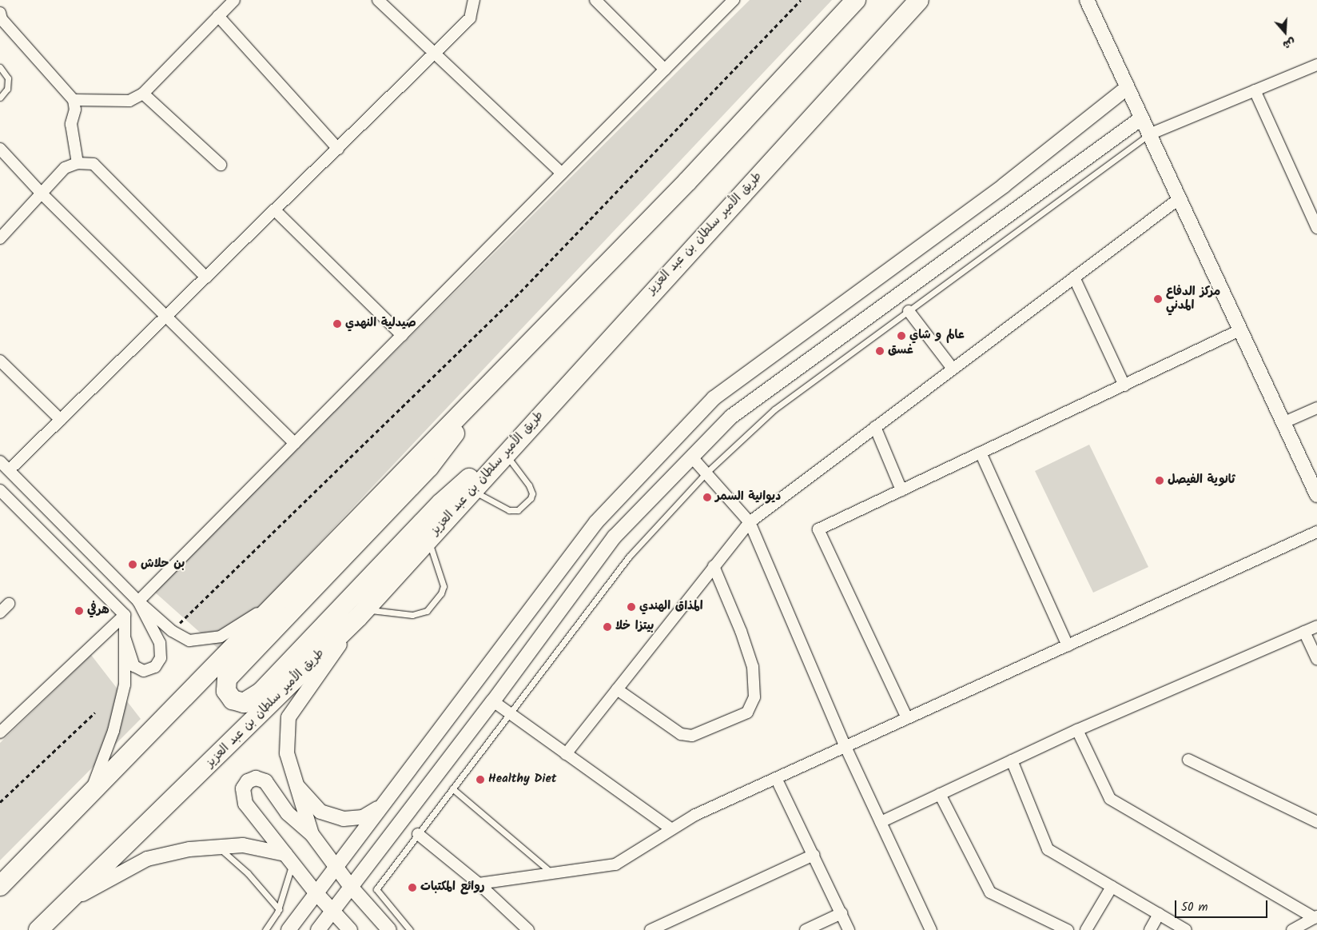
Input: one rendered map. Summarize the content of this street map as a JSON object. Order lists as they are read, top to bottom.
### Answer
{
  "streets": {
    "highway": ["طريق الأمير سلطان بن عبد العزيز"]
  },
  "places": [
    "مركز الدفاع المدني",
    "صيدلية النهدي",
    "عالم و شاي",
    "غسق",
    "ثانوية الفيصل",
    "ديوانية السمر",
    "بن حلاش",
    "المذاق الهندي",
    "هرفي",
    "بيتزا خلا",
    "Healthy Diet",
    "روائع المكتبات"
  ],
  "scale_bar": "50 m",
  "north": "bottom"
}
